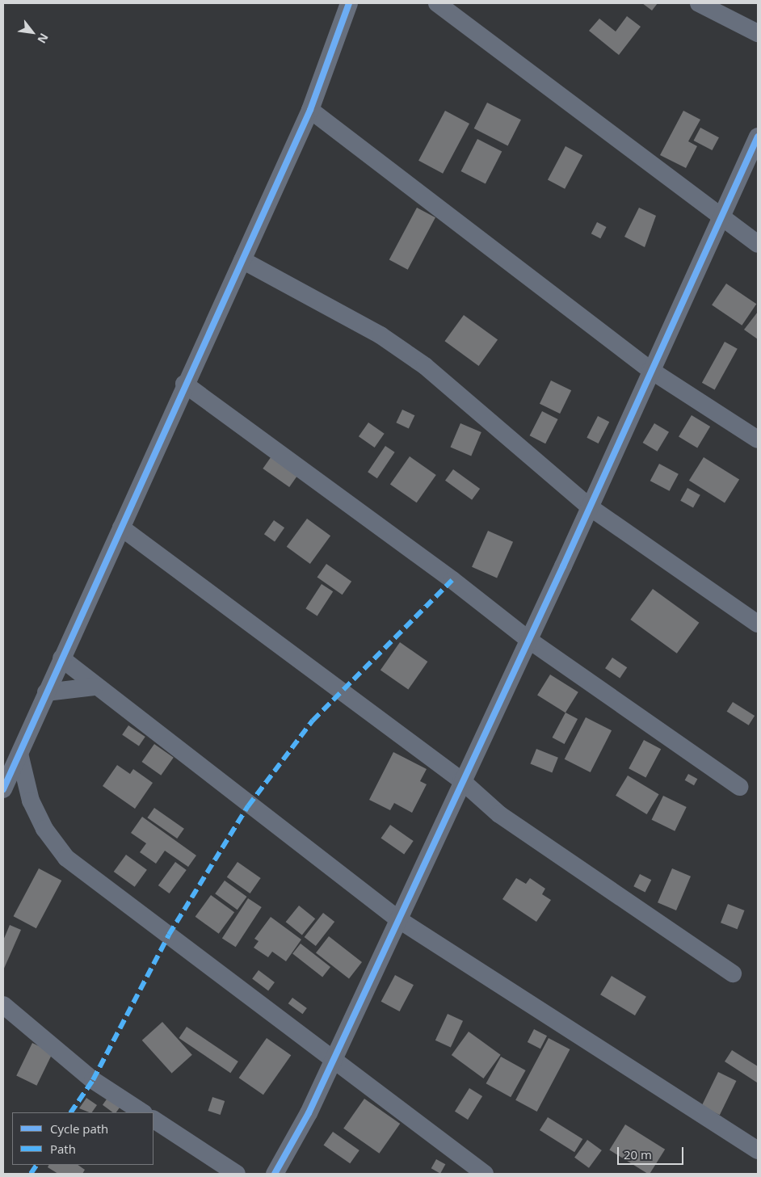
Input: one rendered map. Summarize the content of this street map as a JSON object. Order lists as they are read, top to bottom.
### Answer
{
  "legend": ["Cycle path", "Path"],
  "scale_bar": "20 m",
  "north": "bottom right"
}
